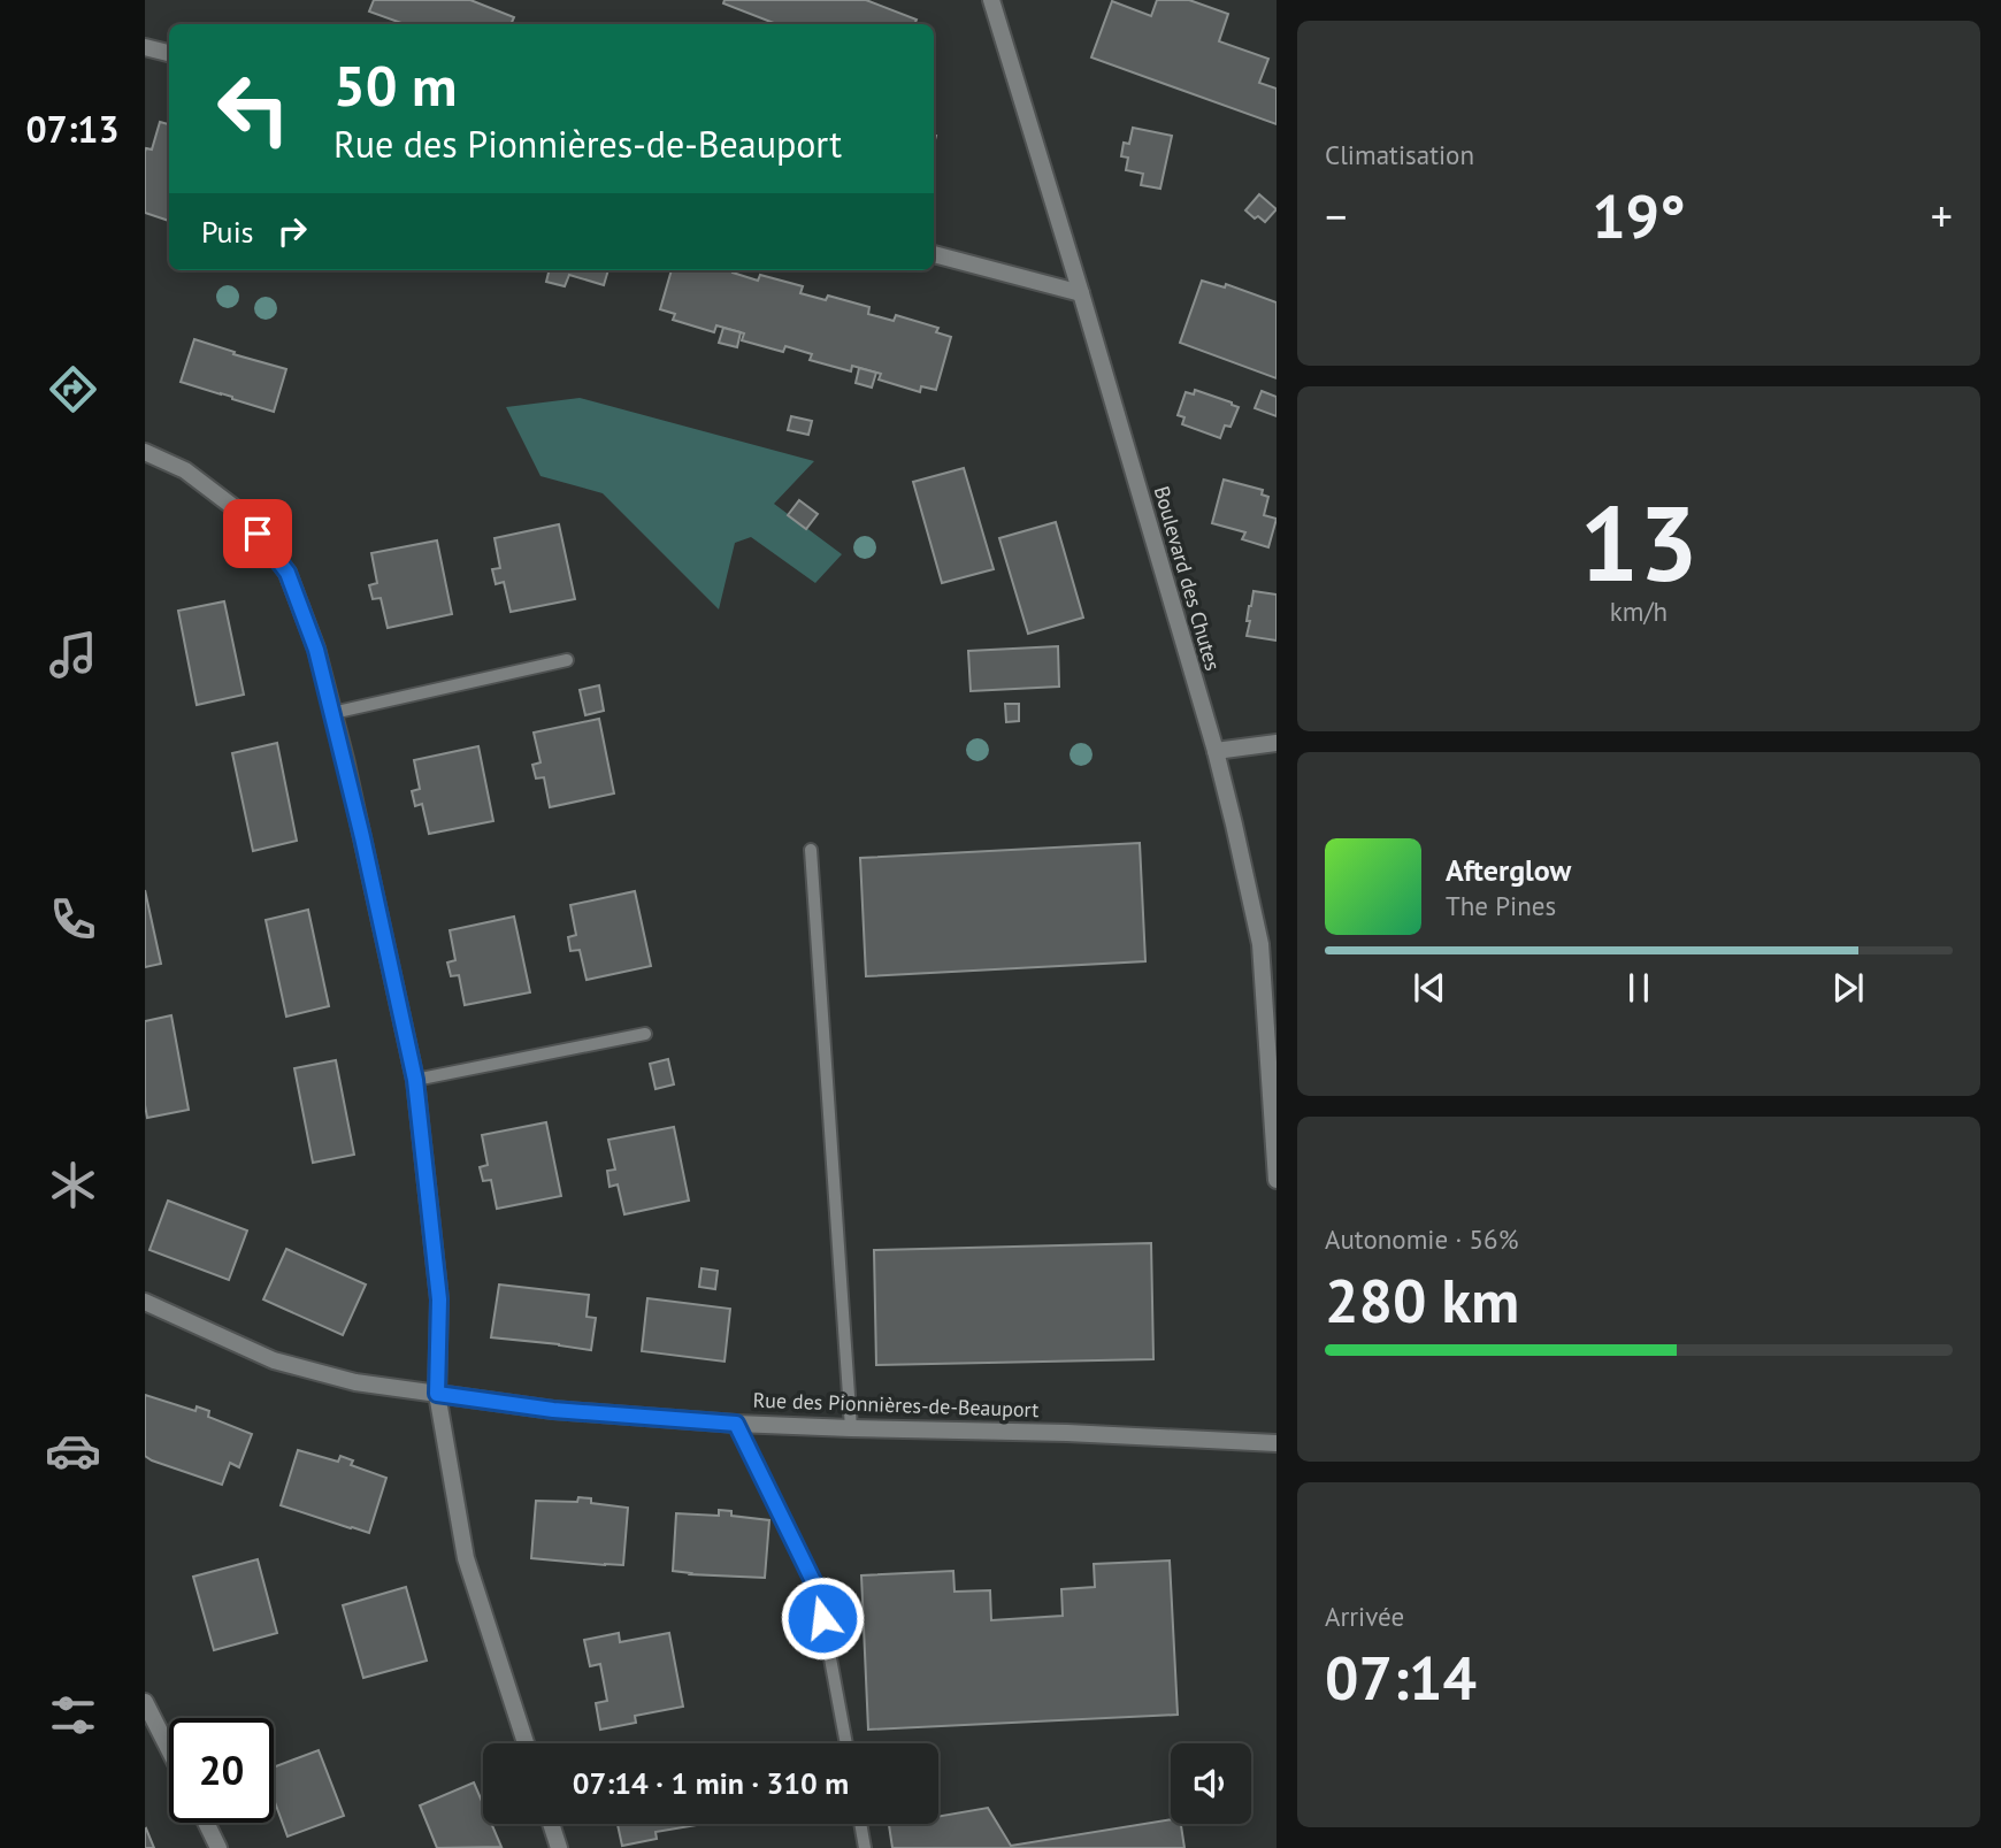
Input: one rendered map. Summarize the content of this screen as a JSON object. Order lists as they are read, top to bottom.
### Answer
{
  "streets": {
    "street": ["Boulevard des Chutes", "Rue des Pionnières-de-Beauport"]
  },
  "page": {
    "tabs": "07:13",
    "tile": [
      "Climatisation",
      ["13", "km/h"],
      ["Autonomie · 56%", "280 km"],
      ["Arrivée", "07:14"]
    ],
    "turn": ["50 m", "Rue des Pionnières-de-Beauport"],
    "heat": ["−", "19°", "+"],
    "then": "Puis",
    "song": ["Afterglow", "The Pines"],
    "limit": "20",
    "trip": "07:14 · 1 min · 310 m"
  }
}
